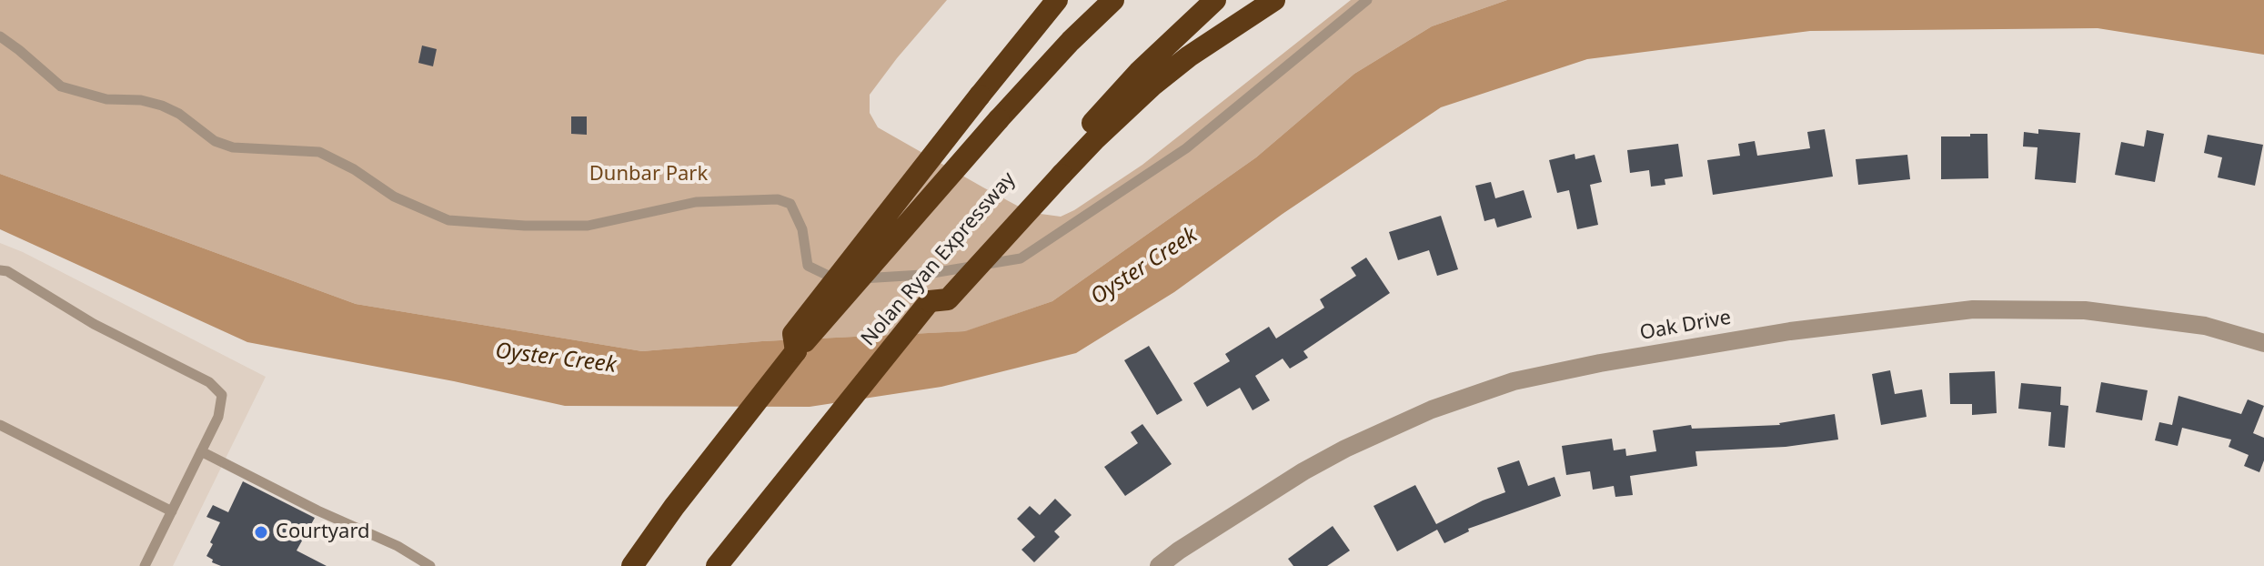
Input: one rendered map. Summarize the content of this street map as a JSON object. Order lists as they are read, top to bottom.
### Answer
{
  "streets": {
    "highway": ["Nolan Ryan Expressway"],
    "street": ["Oak Drive"]
  },
  "water": ["Oyster Creek"],
  "parks": ["Dunbar Park"],
  "places": ["Courtyard"]
}
